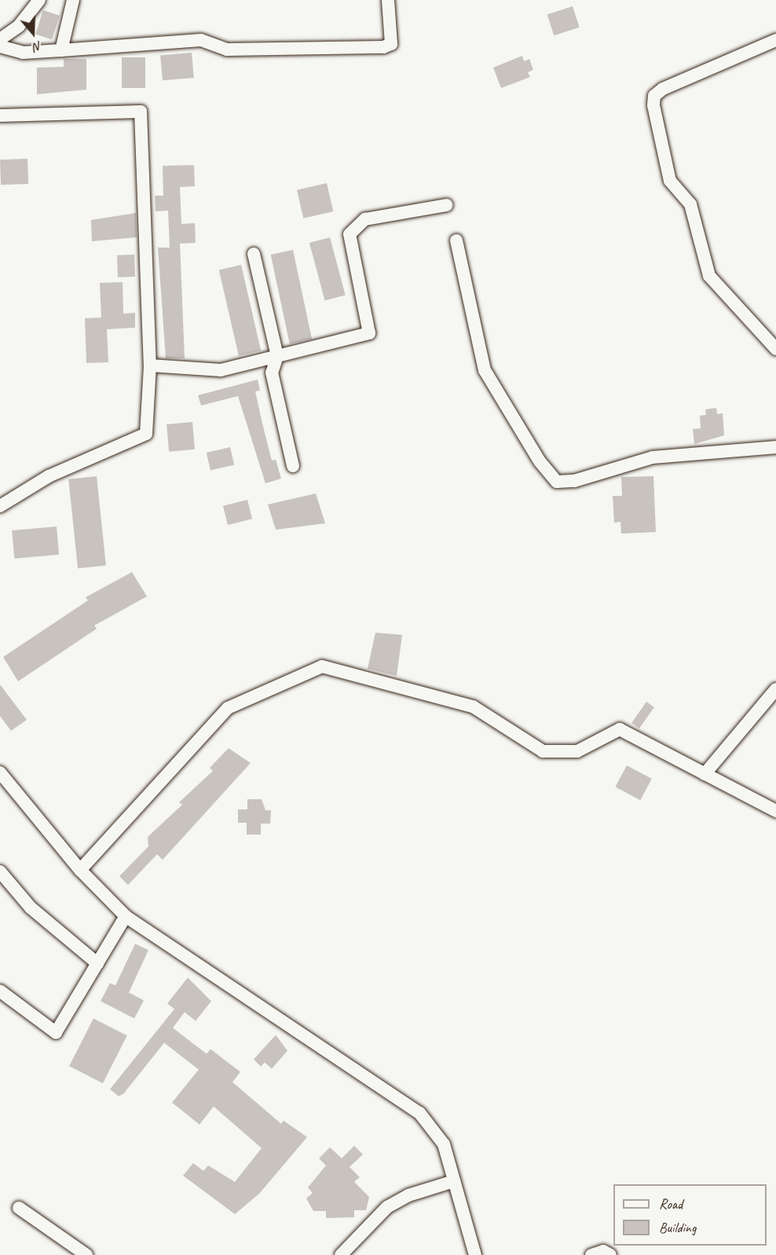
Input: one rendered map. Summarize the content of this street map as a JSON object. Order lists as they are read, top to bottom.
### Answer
{
  "legend": ["Road", "Building"],
  "north": "bottom"
}
